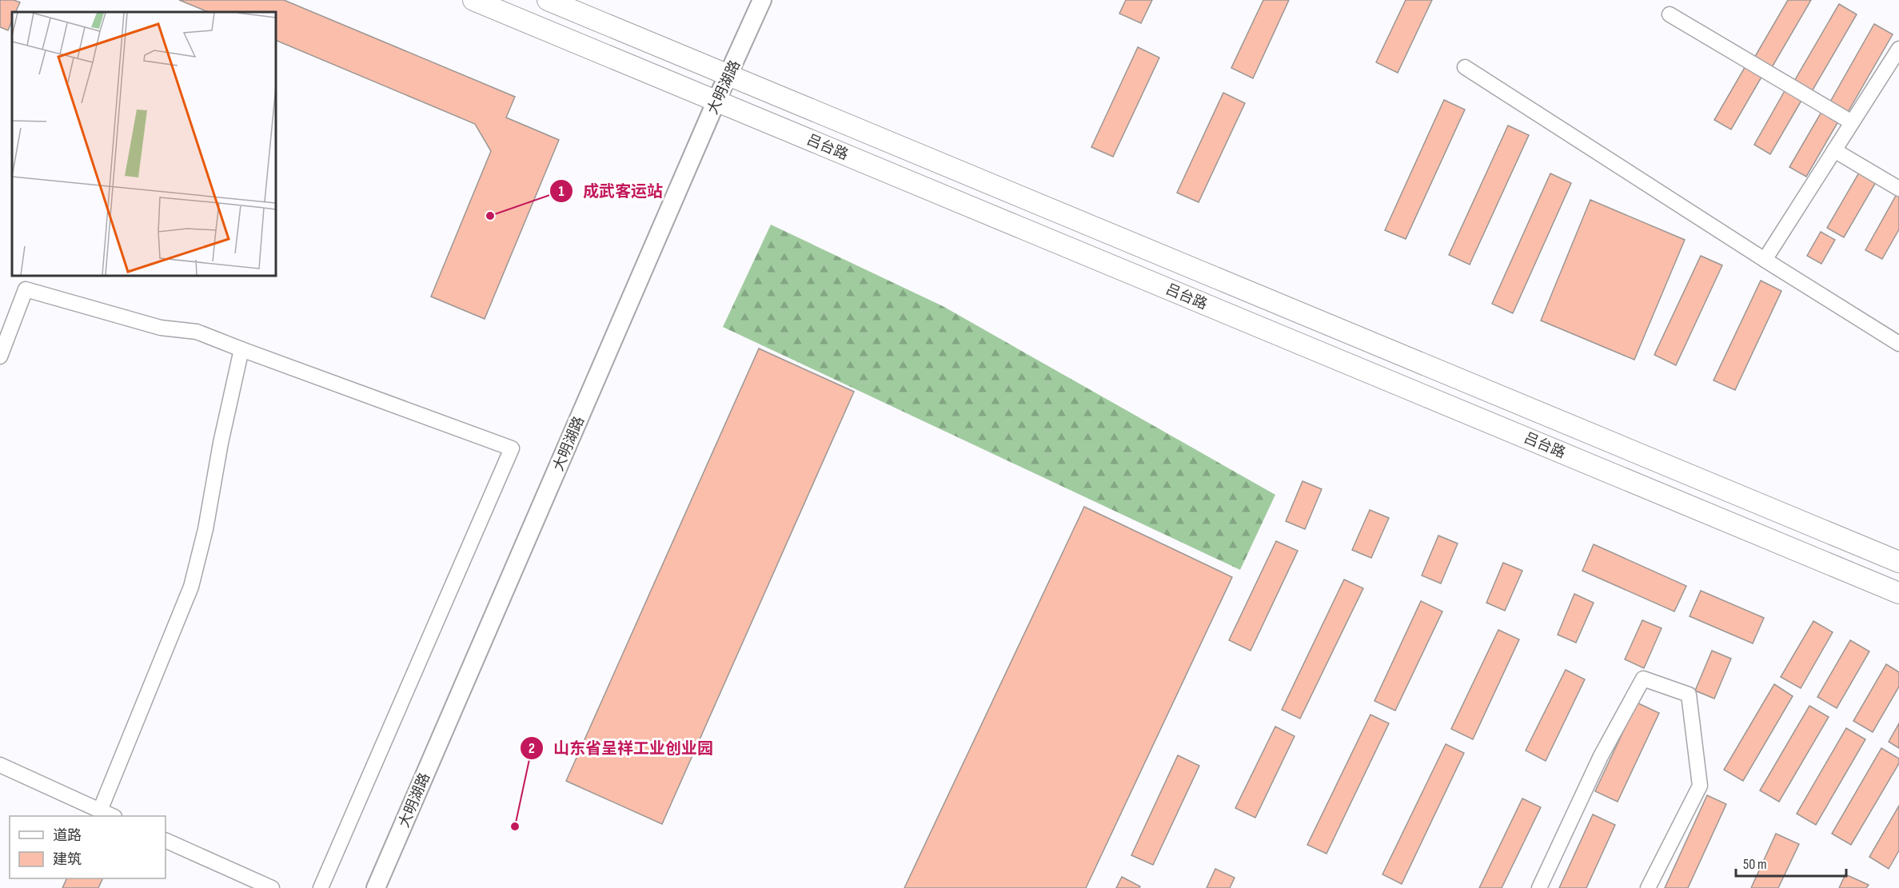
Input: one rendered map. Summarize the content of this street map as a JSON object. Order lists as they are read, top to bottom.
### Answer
{
  "streets": {
    "main road": ["吕台路"],
    "street": ["大明湖路"]
  },
  "crossings": [
    ["大明湖路", "吕台路"]
  ],
  "places": ["成武客运站", "山东省呈祥工业创业园"],
  "legend": ["道路", "建筑"],
  "scale_bar": "50 m"
}
